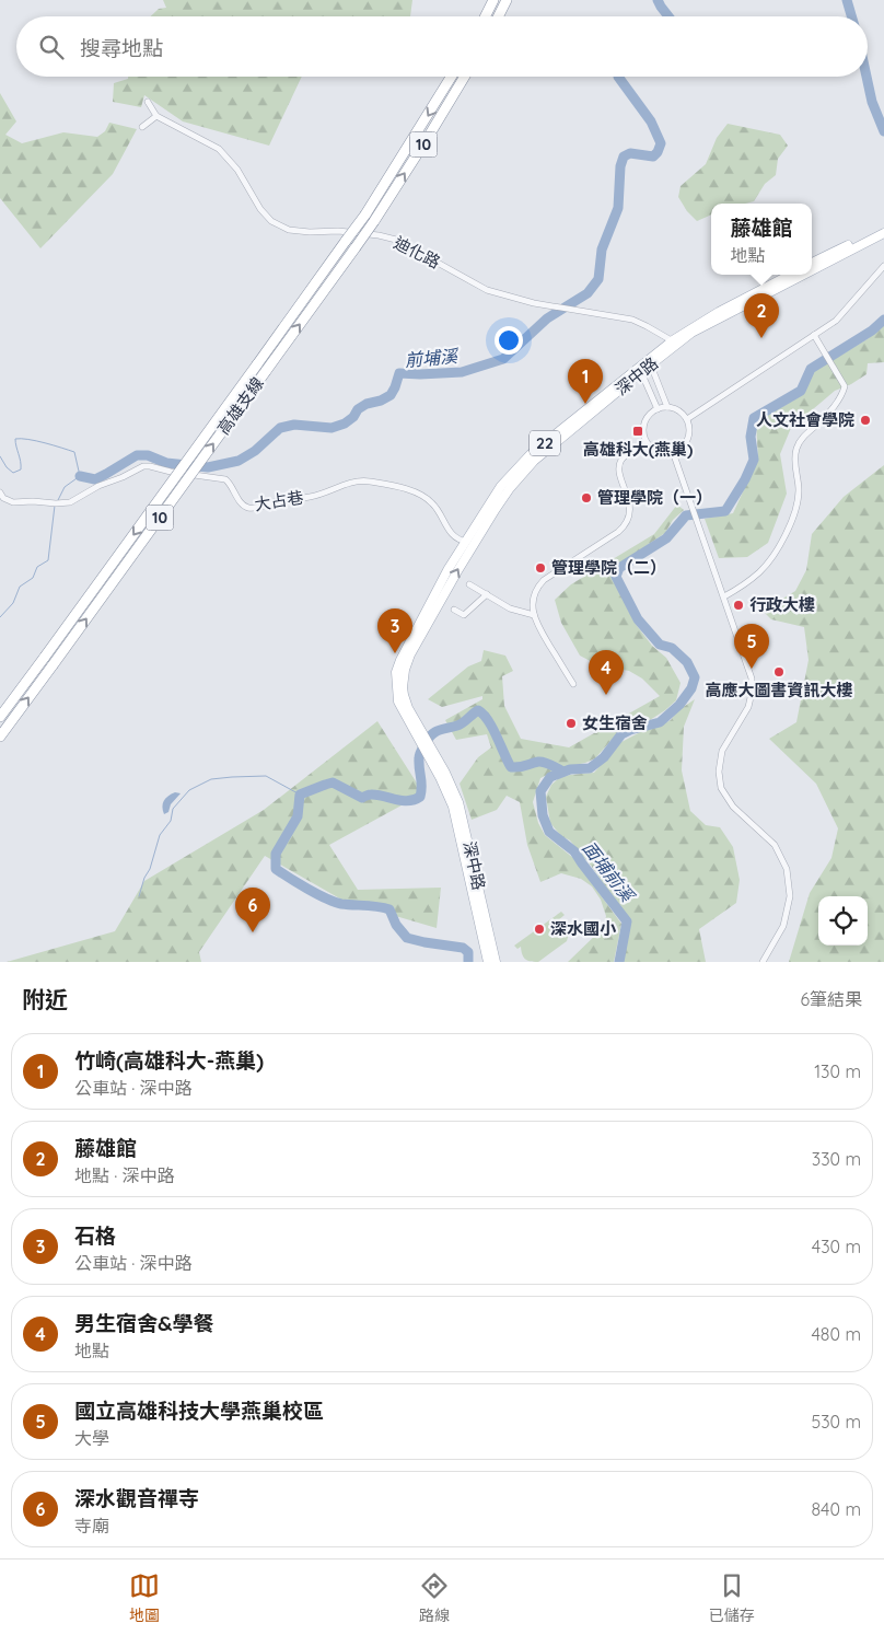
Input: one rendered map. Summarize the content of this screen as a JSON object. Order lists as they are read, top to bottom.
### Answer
{
  "streets": {
    "highway": ["10", "高雄支線"],
    "main road": ["深中路", "22"],
    "street": ["迪化路", "大占巷"]
  },
  "crossings": [
    ["迪化路", "深中路"],
    ["深中路", "22"],
    ["深中路", "大占巷"]
  ],
  "water": ["前埔溪", "面埔前溪"],
  "places": {
    "other": [
      "人文社會學院",
      "管理學院（一）",
      "管理學院（二）",
      "行政大樓",
      "高應大圖書資訊大樓",
      "女生宿舍",
      "深水國小"
    ],
    "transit": ["高雄科大(燕巢)"]
  },
  "page": {
    "search": "搜尋地點",
    "popup": ["藤雄館", "地點"],
    "pins": [
      "2",
      "1",
      "3",
      "5",
      "4",
      "6"
    ],
    "heading": ["附近", "6筆結果"],
    "list": [
      {
        "mark": "1",
        "name": "竹崎(高雄科大-燕巢)",
        "note": "公車站 · 深中路",
        "value": "130 m"
      },
      {
        "mark": "2",
        "name": "藤雄館",
        "note": "地點 · 深中路",
        "value": "330 m"
      },
      {
        "mark": "3",
        "name": "石格",
        "note": "公車站 · 深中路",
        "value": "430 m"
      },
      {
        "mark": "4",
        "name": "男生宿舍&學餐",
        "note": "地點",
        "value": "480 m"
      },
      {
        "mark": "5",
        "name": "國立高雄科技大學燕巢校區",
        "note": "大學",
        "value": "530 m"
      },
      {
        "mark": "6",
        "name": "深水觀音禪寺",
        "note": "寺廟",
        "value": "840 m"
      }
    ],
    "nav": ["地圖", "路線", "已儲存"]
  }
}
